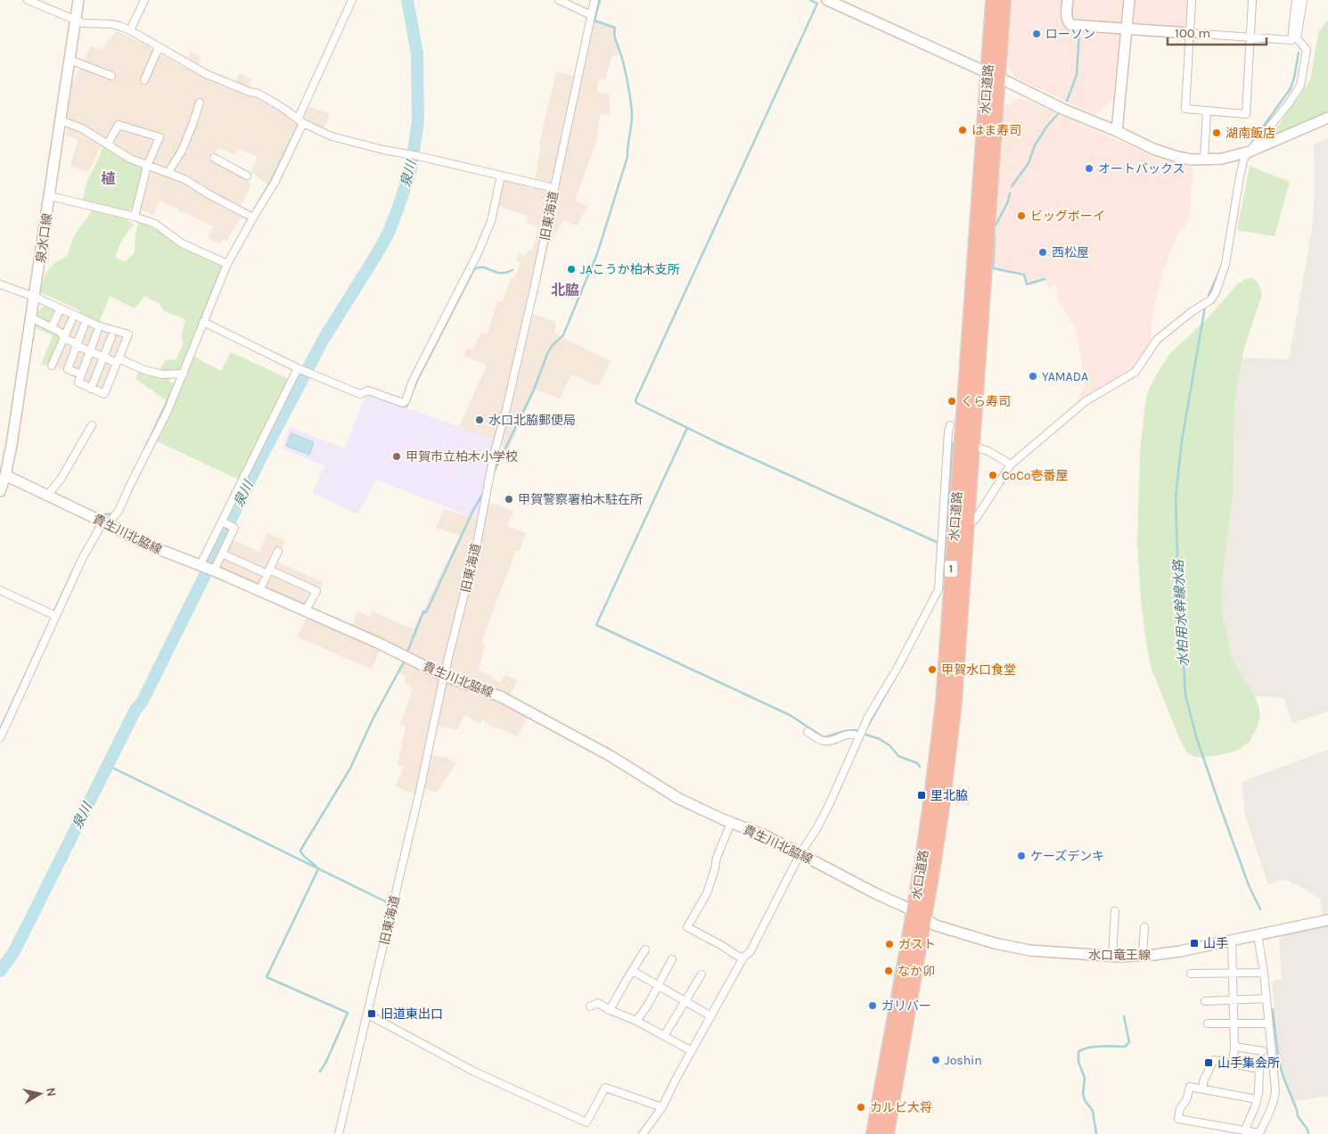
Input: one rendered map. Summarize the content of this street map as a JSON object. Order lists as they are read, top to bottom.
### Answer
{
  "streets": {
    "highway": ["水口道路", "1"],
    "main road": ["泉水口線", "貴生川北脇線", "水口竜王線"],
    "street": ["旧東海道"]
  },
  "crossings": [
    ["水口道路", "貴生川北脇線"],
    ["水口道路", "水口竜王線"],
    ["旧東海道", "貴生川北脇線"],
    ["泉水口線", "貴生川北脇線"],
    ["貴生川北脇線", "水口竜王線"]
  ],
  "districts": ["植", "北脇"],
  "water": ["泉川", "水柏用水幹線水路"],
  "places": {
    "other": [
      "ローソン",
      "はま寿司",
      "湖南飯店",
      "オートバックス",
      "ビッグボーイ",
      "西松屋",
      "JAこうか柏木支所",
      "YAMADA",
      "くら寿司",
      "水口北脇郵便局",
      "甲賀市立柏木小学校",
      "CoCo壱番屋",
      "甲賀警察署柏木駐在所",
      "甲賀水口食堂",
      "ケーズデンキ",
      "ガスト",
      "なか卯",
      "ガリバー",
      "Joshin",
      "カルビ大将"
    ],
    "transit": [
      "里北脇",
      "山手",
      "旧道東出口",
      "山手集会所"
    ]
  },
  "scale_bar": "100 m",
  "north": "right"
}
